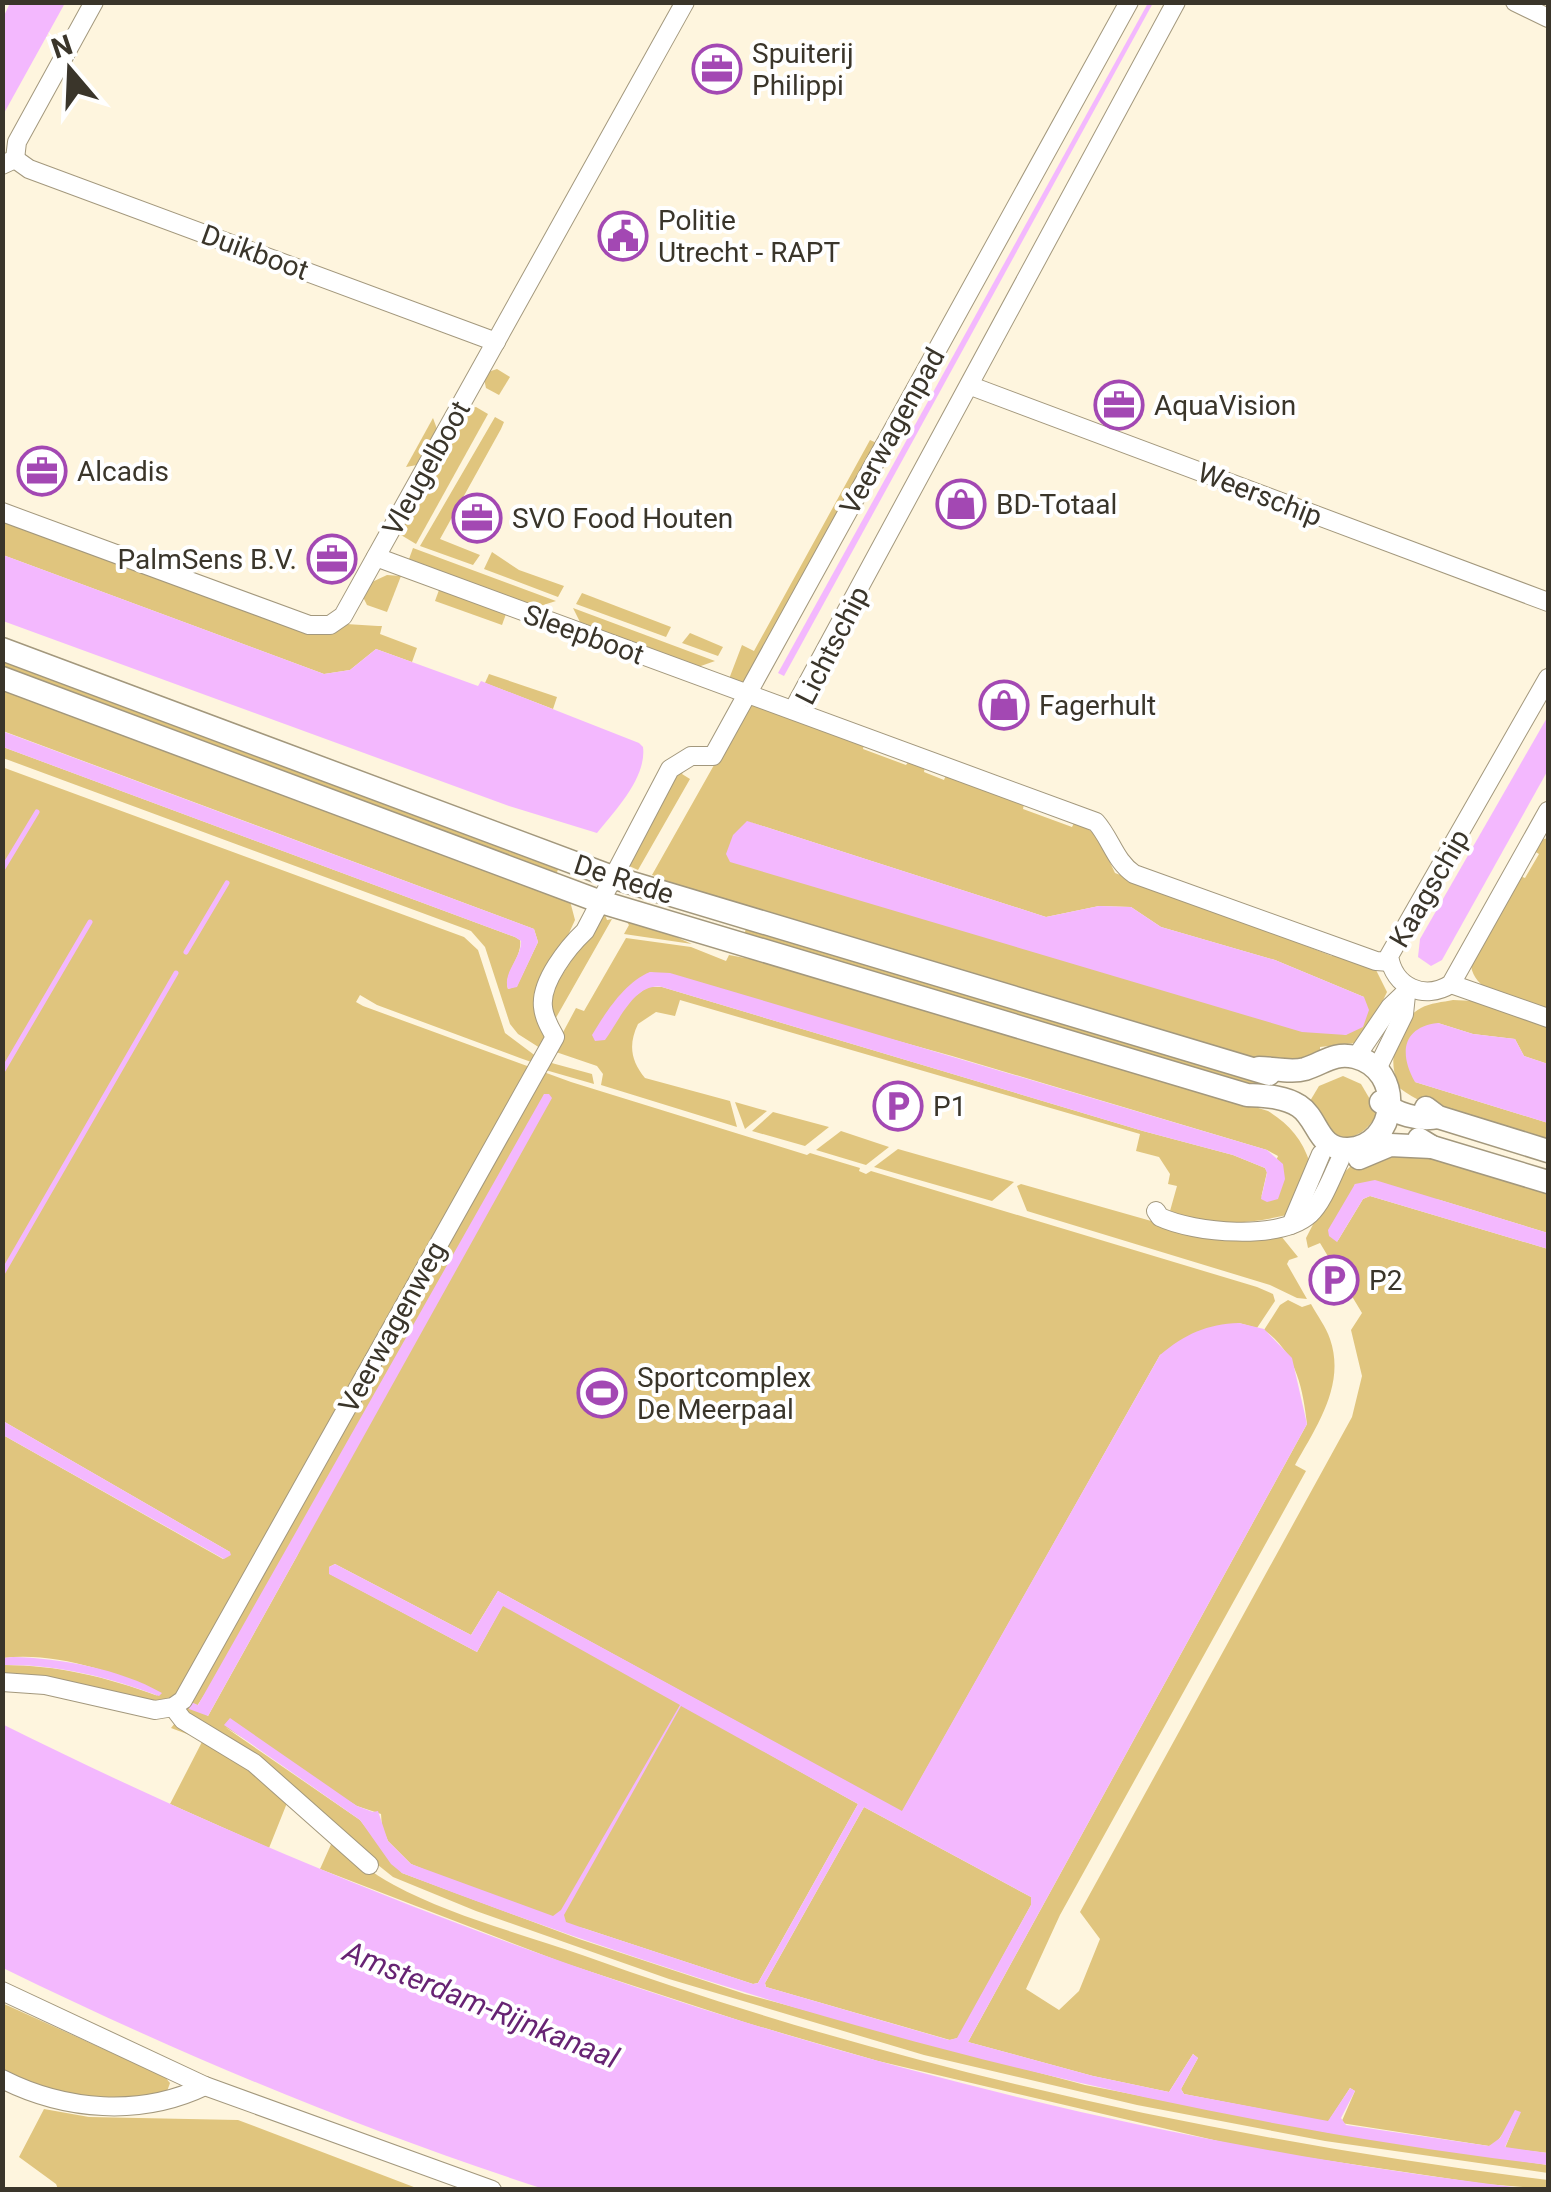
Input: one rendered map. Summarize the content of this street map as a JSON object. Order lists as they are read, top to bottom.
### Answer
{
  "streets": {
    "main road": ["De Rede"],
    "street": [
      "Duikboot",
      "Veerwagenpad",
      "Vleugelboot",
      "Weerschip",
      "Sleepboot",
      "Lichtschip",
      "Kaagschip",
      "Veerwagenweg"
    ]
  },
  "crossings": [
    ["Duikboot", "Vleugelboot"],
    ["Veerwagenpad", "Sleepboot"],
    ["Veerwagenpad", "De Rede"],
    ["Veerwagenpad", "Veerwagenweg"],
    ["Vleugelboot", "Sleepboot"],
    ["Weerschip", "Lichtschip"],
    ["Sleepboot", "Lichtschip"],
    ["Lichtschip", "Kaagschip"],
    ["De Rede", "Veerwagenweg"]
  ],
  "water": ["Amsterdam-Rijnkanaal"],
  "places": {
    "office": [
      "Spuiterij Philippi",
      "AquaVision",
      "Alcadis",
      "SVO Food Houten",
      "PalmSens B.V."
    ],
    "public building": ["Politie Utrecht - RAPT"],
    "shop": ["BD-Totaal", "Fagerhult"],
    "parking": ["P1", "P2"],
    "sports": ["Sportcomplex De Meerpaal"]
  },
  "north": "top"
}
